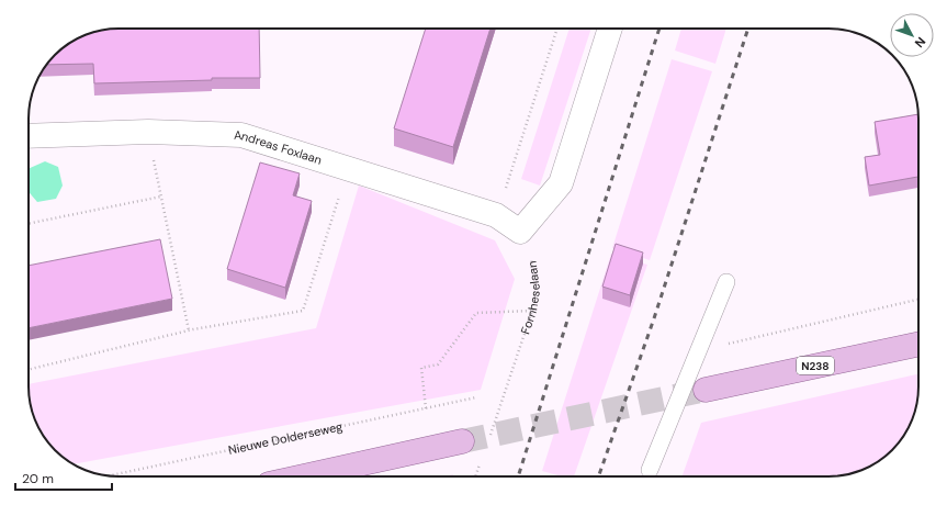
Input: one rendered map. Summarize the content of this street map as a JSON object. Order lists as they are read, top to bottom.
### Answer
{
  "streets": {
    "main road": ["N238"],
    "street": ["Andreas Foxlaan"],
    "path": ["Fornheselaan", "Nieuwe Dolderseweg"]
  },
  "crossings": [
    ["Andreas Foxlaan", "Fornheselaan"]
  ],
  "scale_bar": "20 m",
  "north": "bottom right"
}
